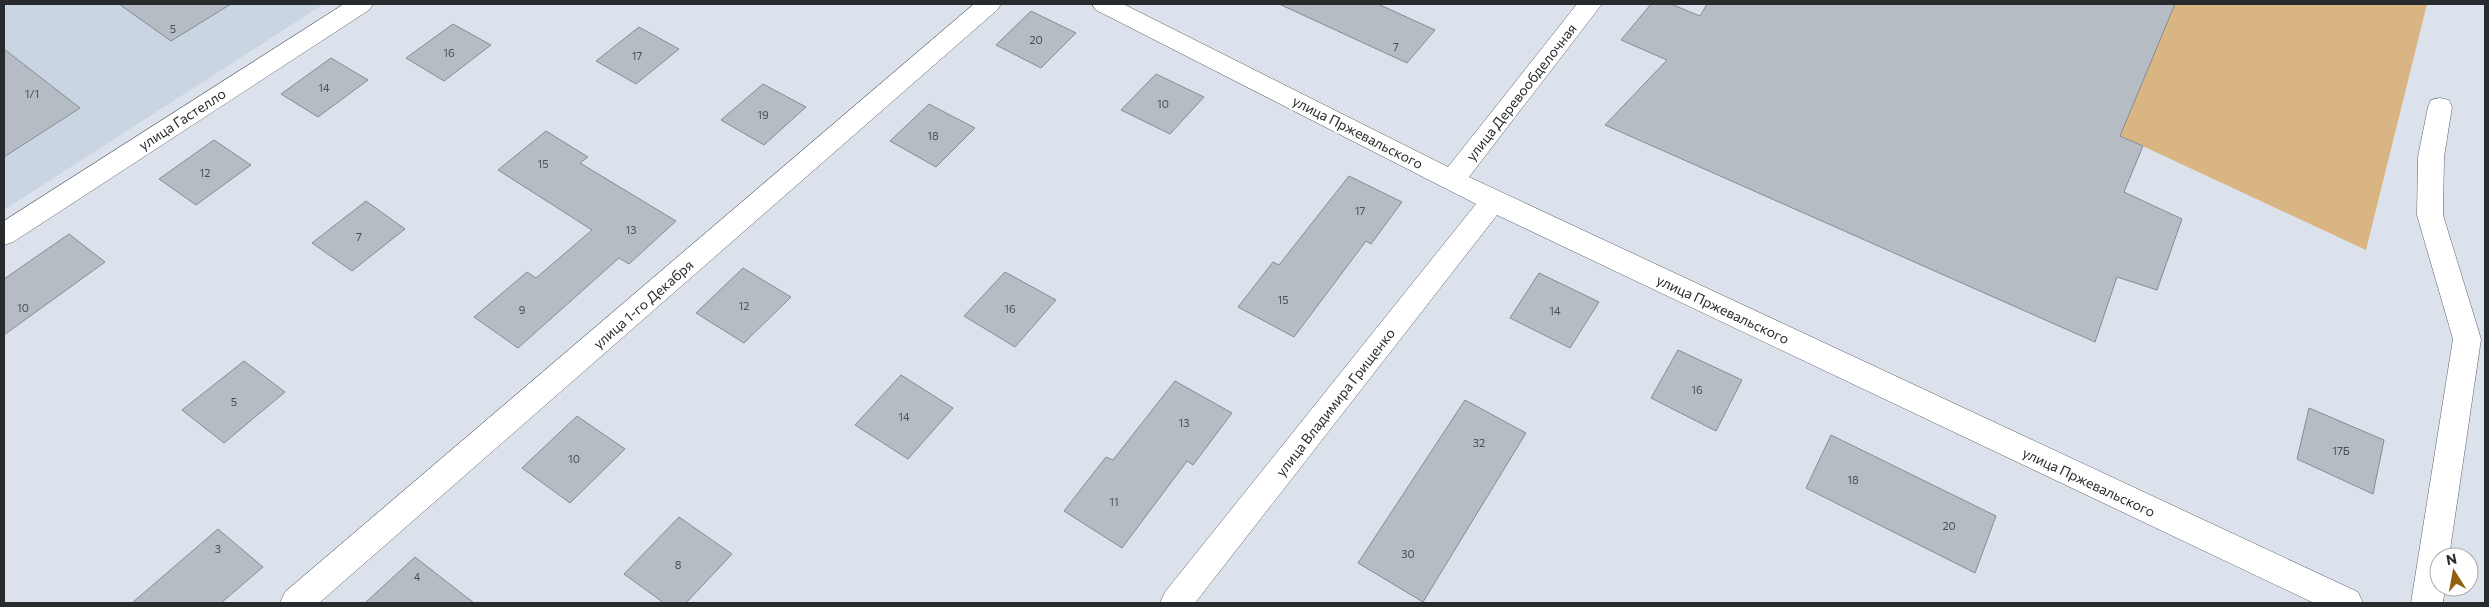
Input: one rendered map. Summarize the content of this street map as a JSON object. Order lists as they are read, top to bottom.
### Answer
{
  "streets": {
    "street": [
      "улица Деревообделочная",
      "улица Гастелло",
      "улица Пржевальского",
      "улица 1-го Декабря",
      "улица Владимира Грищенко"
    ]
  },
  "crossings": [
    ["улица Деревообделочная", "улица Пржевальского"],
    ["улица Пржевальского", "улица Владимира Грищенко"]
  ],
  "house_numbers": [
    "5",
    "20",
    "7",
    "16",
    "17",
    "14",
    "1/1",
    "10",
    "19",
    "18",
    "15",
    "12",
    "17",
    "13",
    "7",
    "15",
    "12",
    "10",
    "16",
    "9",
    "14",
    "16",
    "5",
    "14",
    "13",
    "32",
    "17Б",
    "10",
    "18",
    "11",
    "20",
    "3",
    "30",
    "8",
    "4"
  ],
  "north": "top"
}
